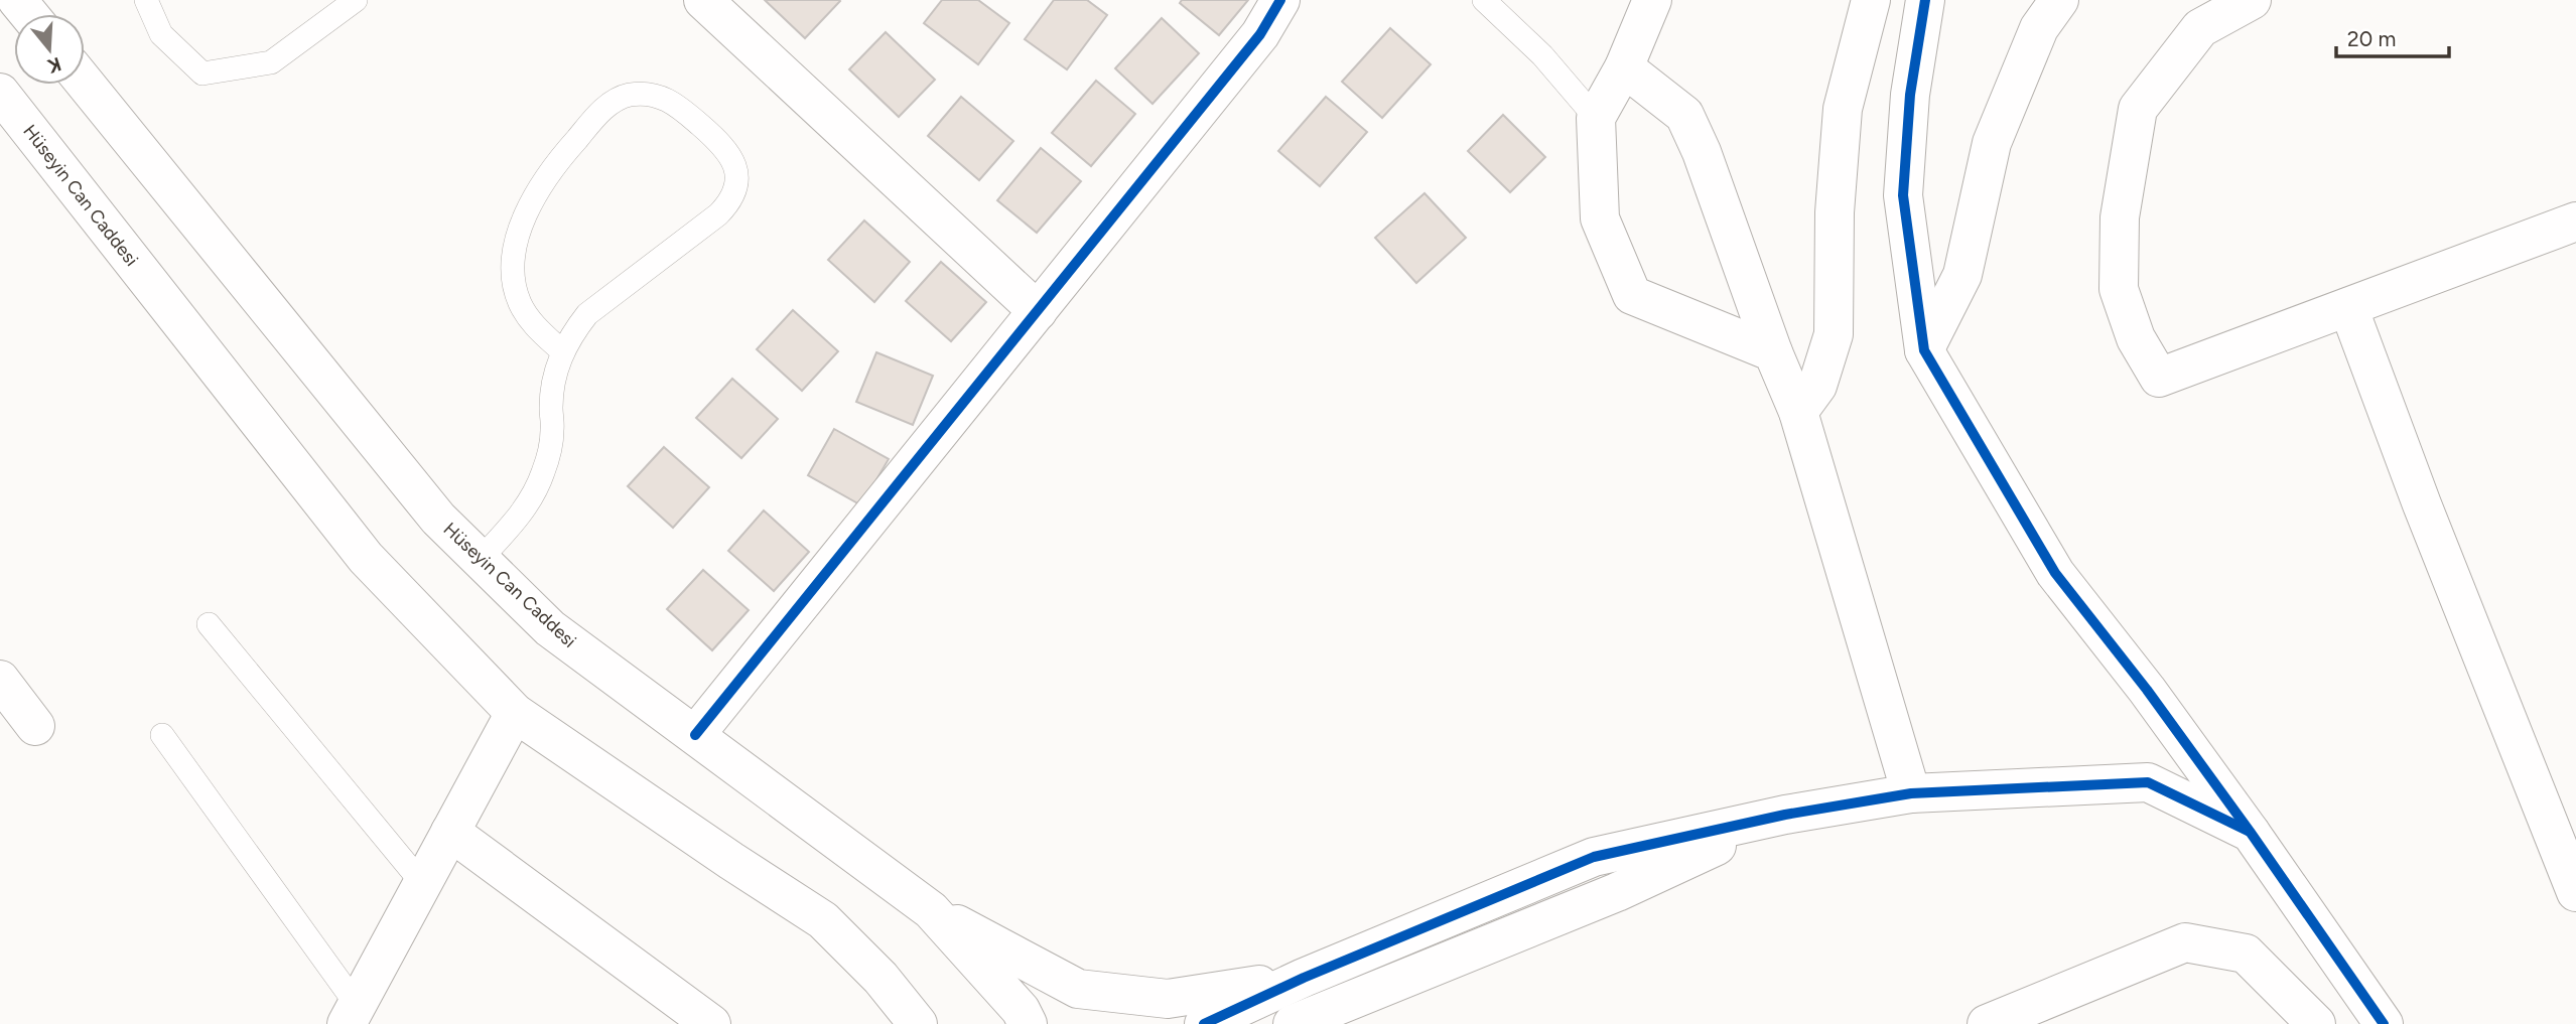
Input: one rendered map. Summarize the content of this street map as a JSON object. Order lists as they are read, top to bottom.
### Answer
{
  "streets": {
    "street": ["Hüseyin Can Caddesi"]
  },
  "scale_bar": "20 m",
  "north": "bottom"
}
